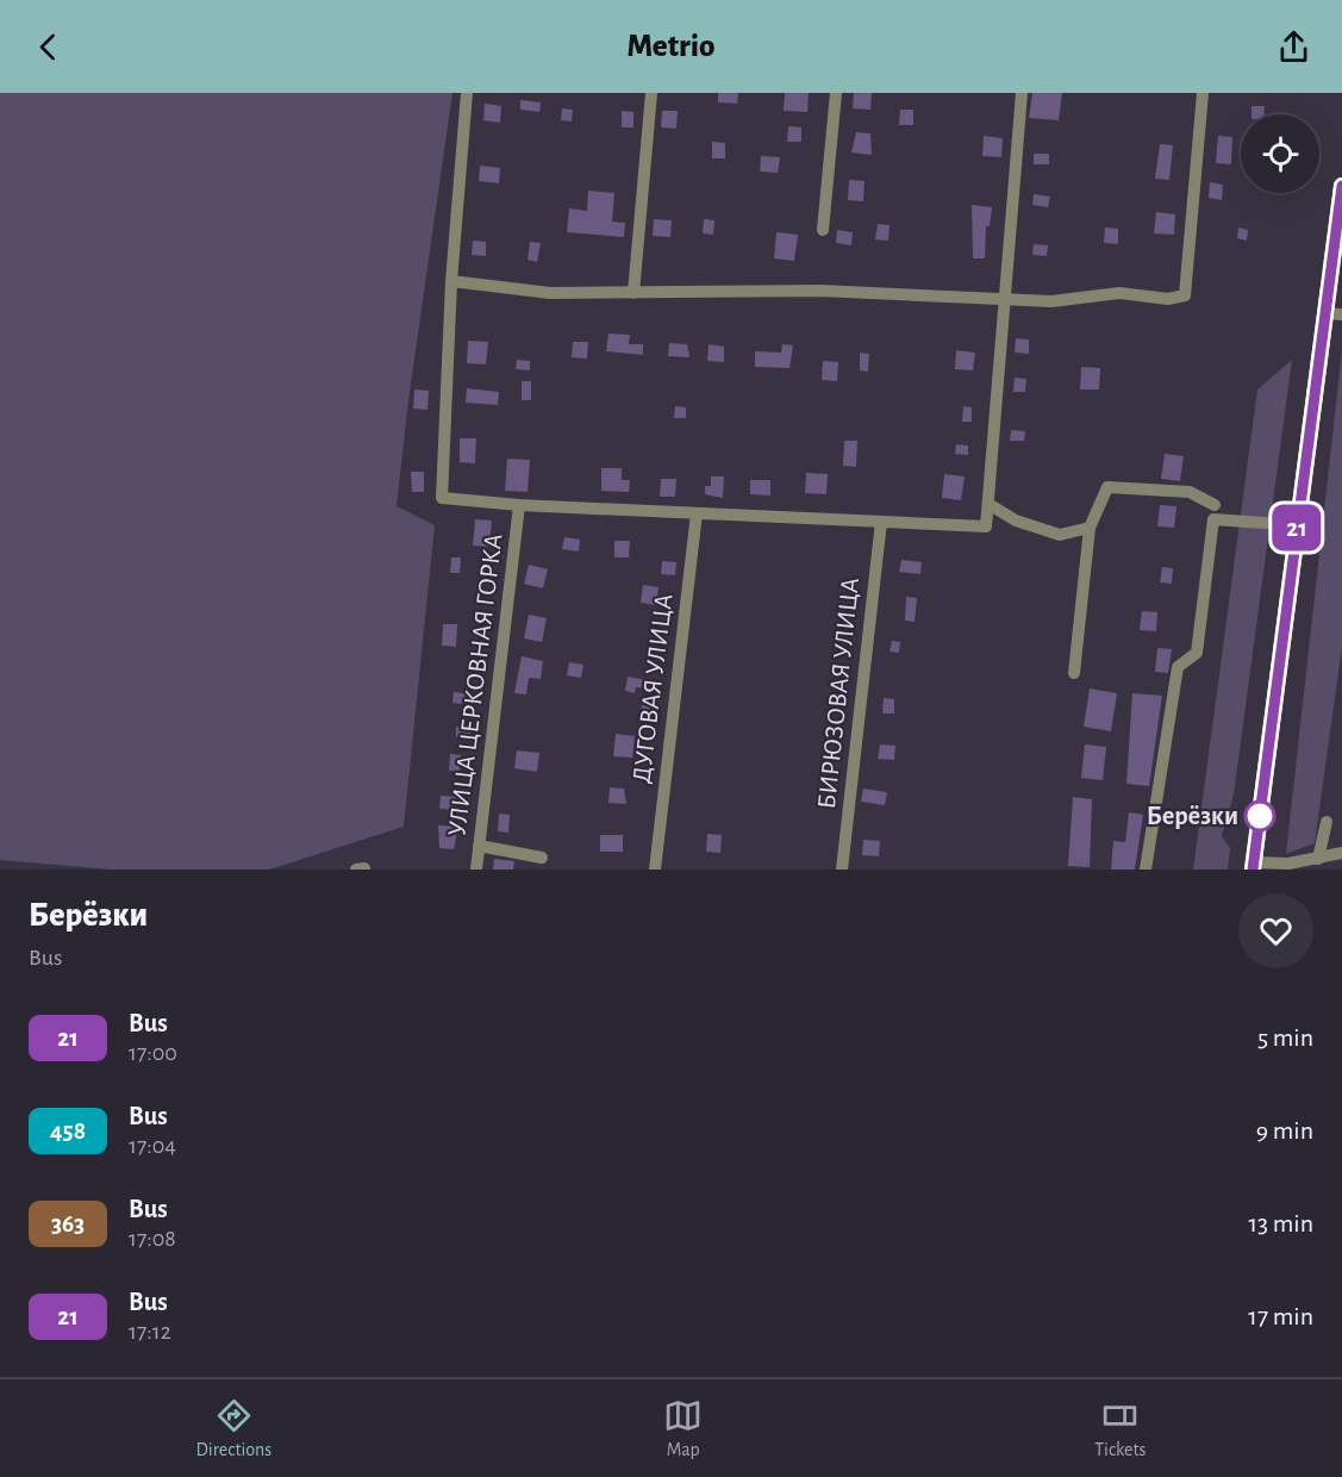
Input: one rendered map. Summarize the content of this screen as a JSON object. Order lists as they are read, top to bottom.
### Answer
{
  "streets": {
    "street": ["УЛИЦА ЦЕРКОВНАЯ ГОРКА", "ДУГОВАЯ УЛИЦА", "БИРЮЗОВАЯ УЛИЦА"]
  },
  "places": ["Берёзки"],
  "lines": ["bus line 21"],
  "page": {
    "header": "Metrio",
    "on_map": "21",
    "heading": ["Берёзки", "Bus"],
    "list": [
      {
        "mark": "21",
        "name": "Bus",
        "note": "17:00",
        "value": "5 min"
      },
      {
        "mark": "458",
        "name": "Bus",
        "note": "17:04",
        "value": "9 min"
      },
      {
        "mark": "363",
        "name": "Bus",
        "note": "17:08",
        "value": "13 min"
      },
      {
        "mark": "21",
        "name": "Bus",
        "note": "17:12",
        "value": "17 min"
      }
    ],
    "tabs": ["Directions", "Map", "Tickets"]
  }
}
